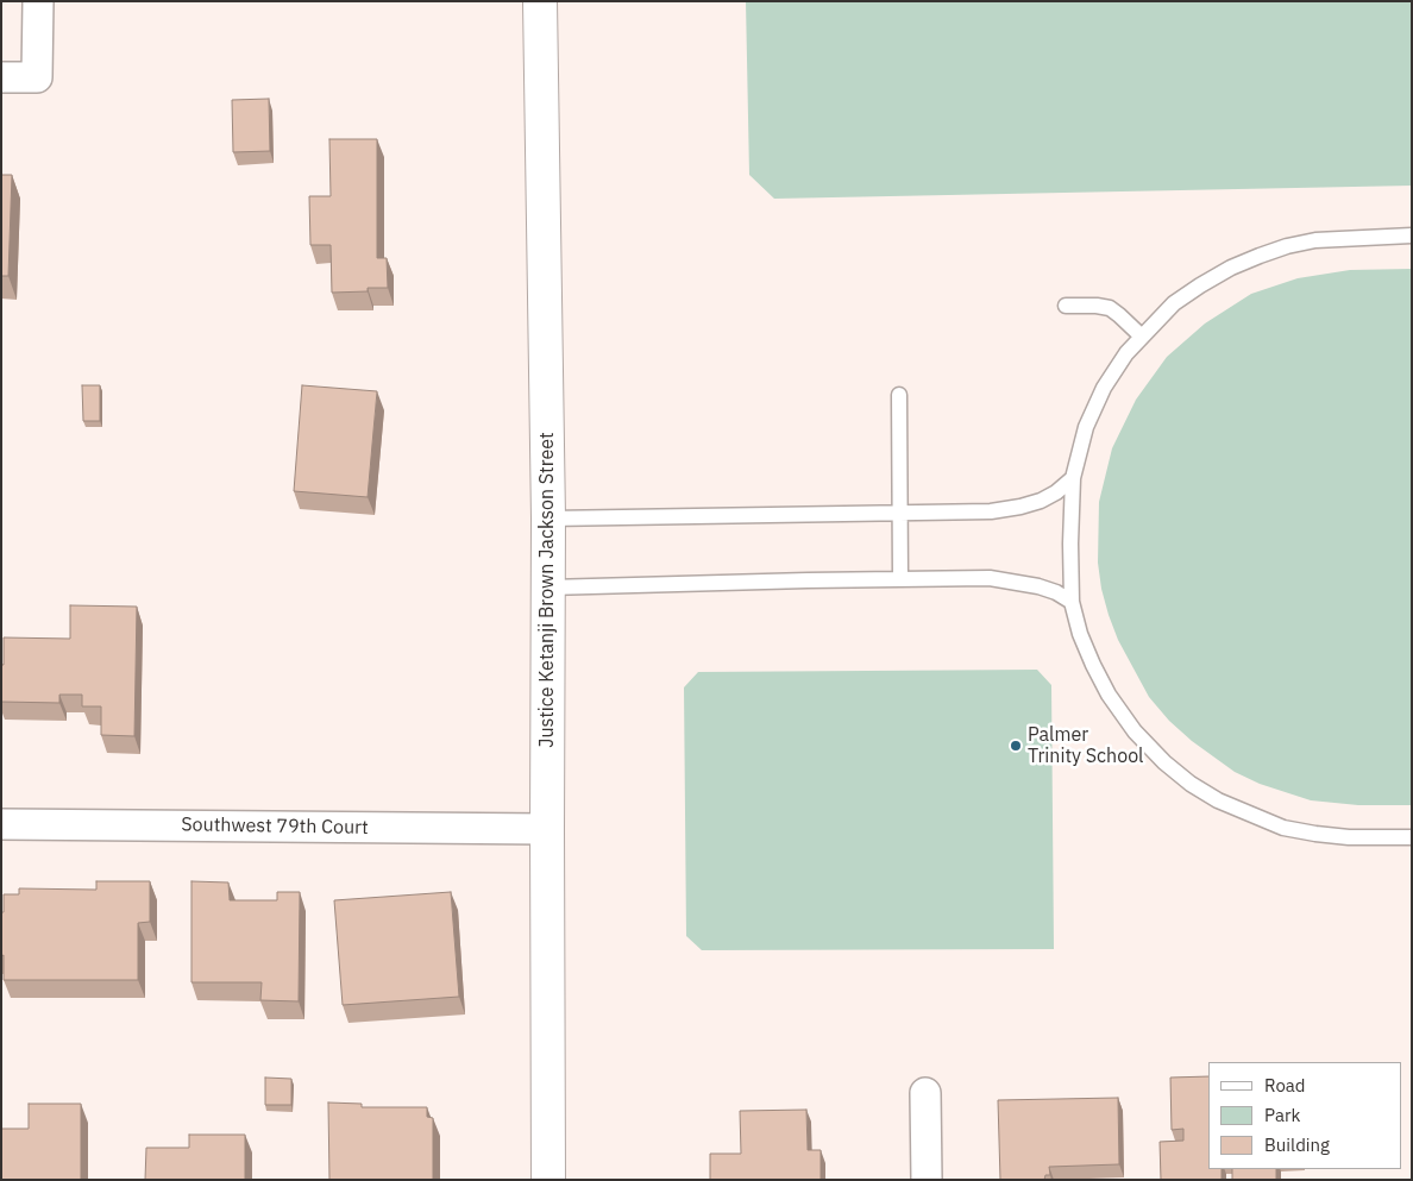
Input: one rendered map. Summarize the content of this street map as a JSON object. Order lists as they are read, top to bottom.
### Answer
{
  "streets": {
    "main road": ["Justice Ketanji Brown Jackson Street"],
    "street": ["Southwest 79th Court"]
  },
  "crossings": [
    ["Justice Ketanji Brown Jackson Street", "Southwest 79th Court"]
  ],
  "places": ["Palmer Trinity School"],
  "legend": ["Road", "Park", "Building"]
}
